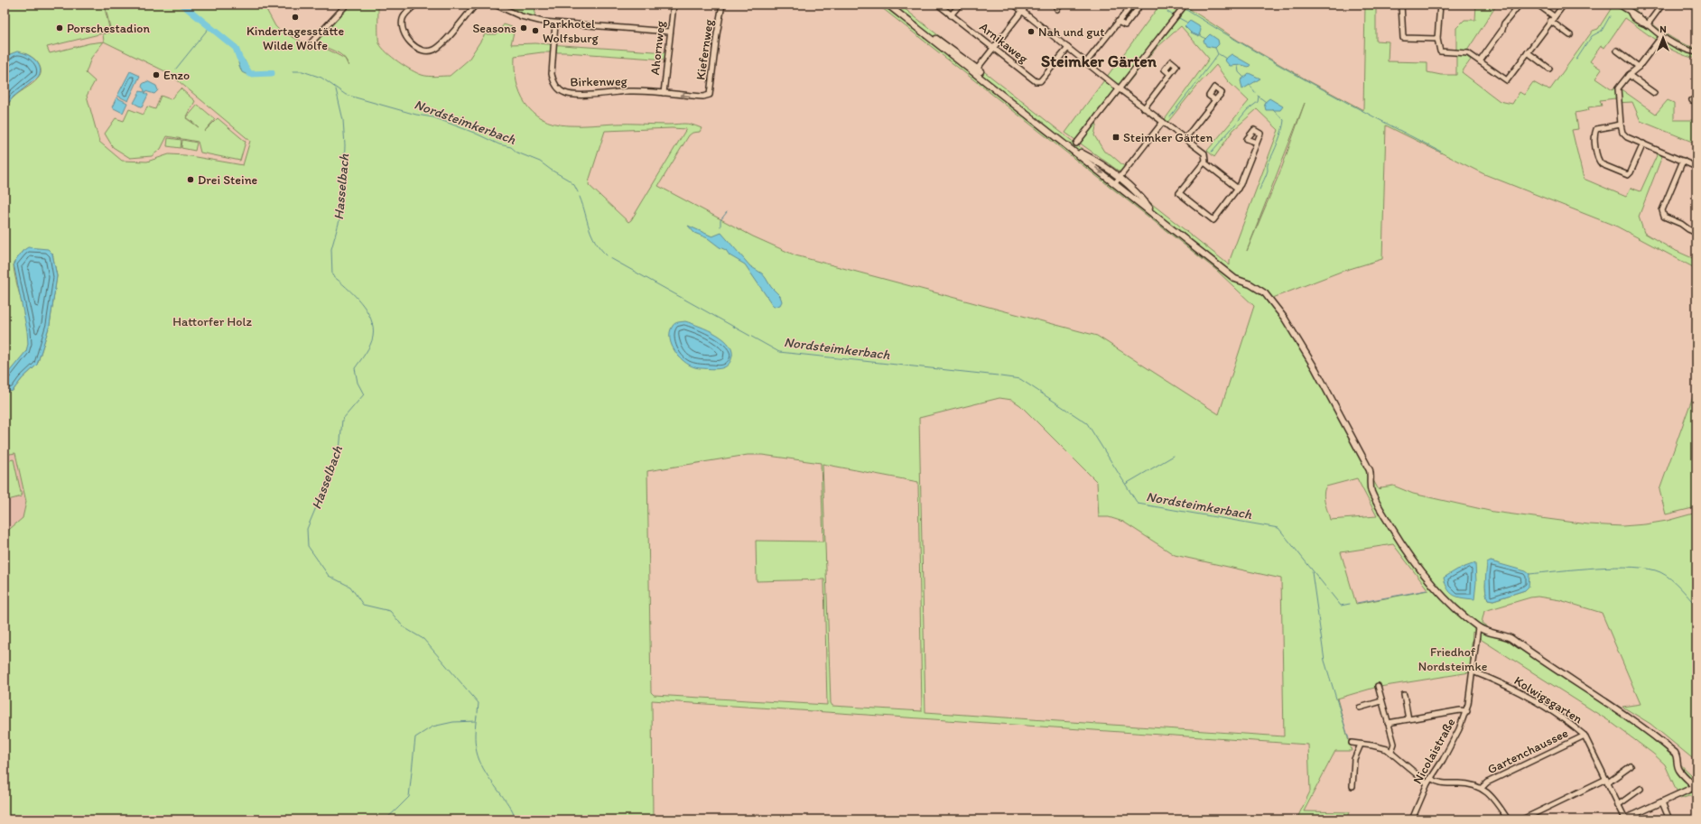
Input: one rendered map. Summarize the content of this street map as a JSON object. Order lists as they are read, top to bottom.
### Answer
{
  "streets": {
    "street": [
      "Arnikaweg",
      "Ahornweg",
      "Kiefernweg",
      "Birkenweg",
      "Kolwigsgarten",
      "Nicolaistraße",
      "Gartenchaussee"
    ]
  },
  "crossings": [
    ["Ahornweg", "Birkenweg"],
    ["Kiefernweg", "Birkenweg"],
    ["Kolwigsgarten", "Nicolaistraße"],
    ["Kolwigsgarten", "Gartenchaussee"]
  ],
  "districts": ["Steimker Gärten"],
  "water": ["Nordsteimkerbach", "Hasselbach"],
  "parks": ["Hattorfer Holz", "Friedhof Nordsteimke"],
  "places": {
    "other": [
      "Kindertagesstätte Wilde Wölfe",
      "Porschestadion",
      "Seasons",
      "Parkhotel Wolfsburg",
      "Nah und gut",
      "Enzo",
      "Drei Steine"
    ],
    "transit": ["Steimker Gärten"]
  },
  "north": "top"
}
